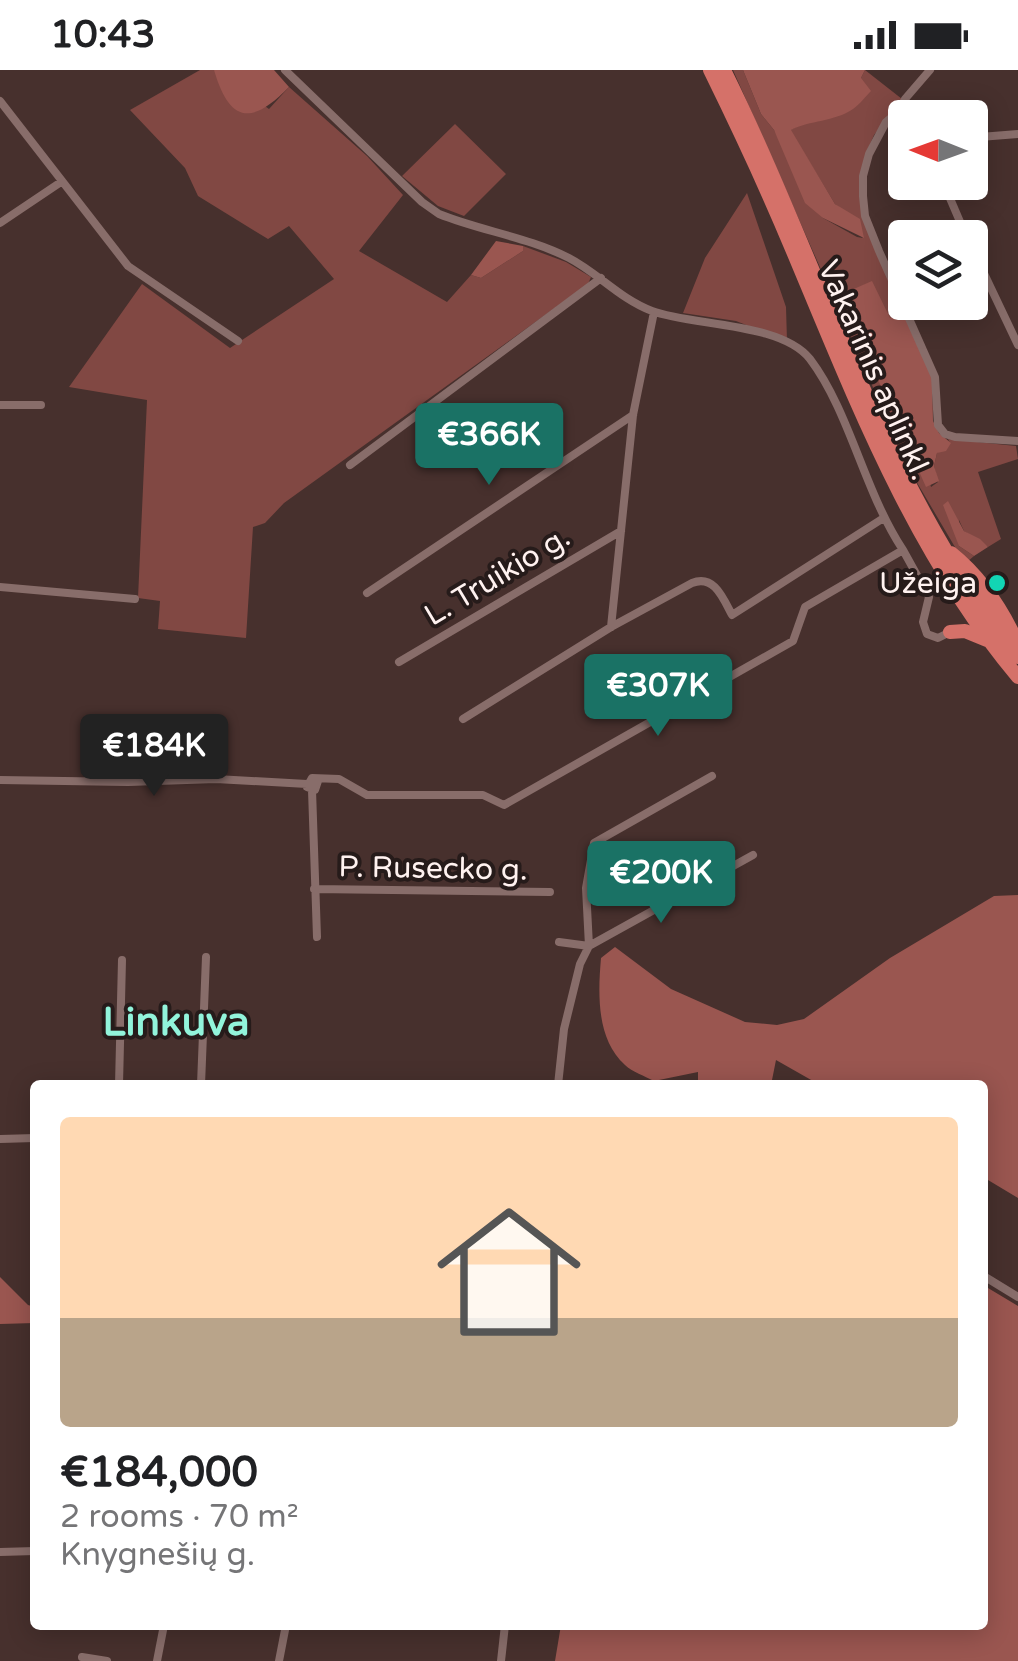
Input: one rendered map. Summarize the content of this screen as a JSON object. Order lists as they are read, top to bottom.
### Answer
{
  "streets": {
    "highway": ["Vakarinis aplinkl."],
    "street": ["L. Truikio g.", "P. Rusecko g."]
  },
  "districts": ["Linkuva"],
  "places": ["Užeiga"],
  "north": "left",
  "page": {
    "status": "10:43",
    "price": [
      "€366K",
      "€307K",
      "€184K",
      "€200K"
    ],
    "list": [
      {
        "name": "€184,000",
        "note": "2 rooms · 70 m² · Knygnešių g."
      }
    ]
  }
}
